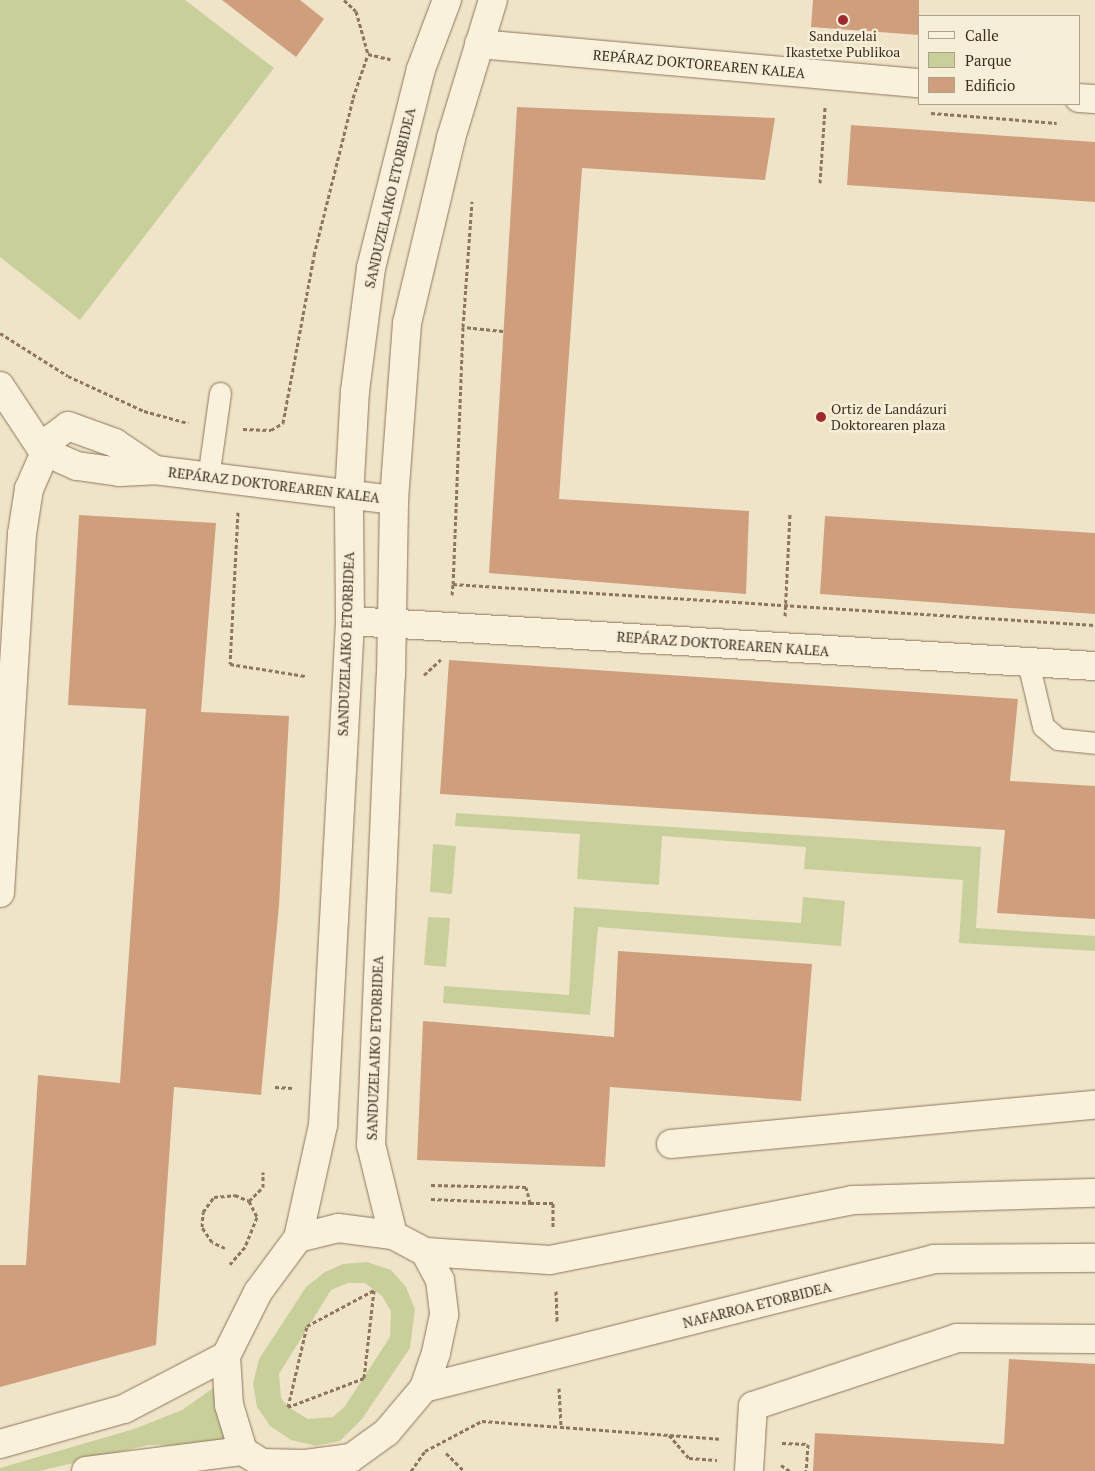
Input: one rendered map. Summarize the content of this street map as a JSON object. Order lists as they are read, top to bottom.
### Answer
{
  "streets": {
    "main road": ["REPÁRAZ DOKTOREAREN KALEA", "SANDUZELAIKO ETORBIDEA", "NAFARROA ETORBIDEA"]
  },
  "crossings": [
    ["REPÁRAZ DOKTOREAREN KALEA", "SANDUZELAIKO ETORBIDEA"]
  ],
  "places": ["Sanduzelai Ikastetxe Publikoa", "Ortiz de Landázuri Doktorearen plaza"],
  "legend": ["Calle", "Parque", "Edificio"]
}
